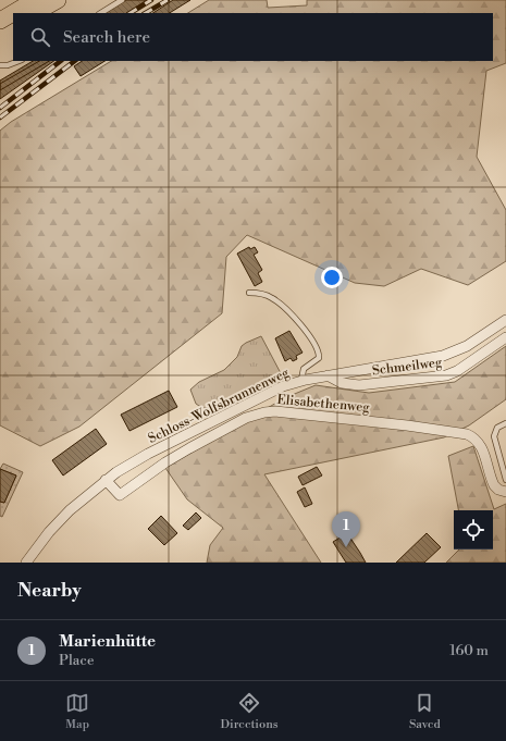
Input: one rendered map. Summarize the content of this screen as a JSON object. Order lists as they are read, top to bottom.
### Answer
{
  "streets": {
    "street": ["Schmeilweg", "Elisabethenweg", "Schloss-Wolfsbrunnenweg"]
  },
  "crossings": [
    ["Schmeilweg", "Schloss-Wolfsbrunnenweg"],
    ["Elisabethenweg", "Schloss-Wolfsbrunnenweg"]
  ],
  "page": {
    "search": "Search here",
    "pins": "1",
    "heading": "Nearby",
    "list": [
      {
        "mark": "1",
        "name": "Marienhütte",
        "note": "Place",
        "value": "160 m"
      }
    ],
    "nav": ["Map", "Directions", "Saved"]
  }
}
